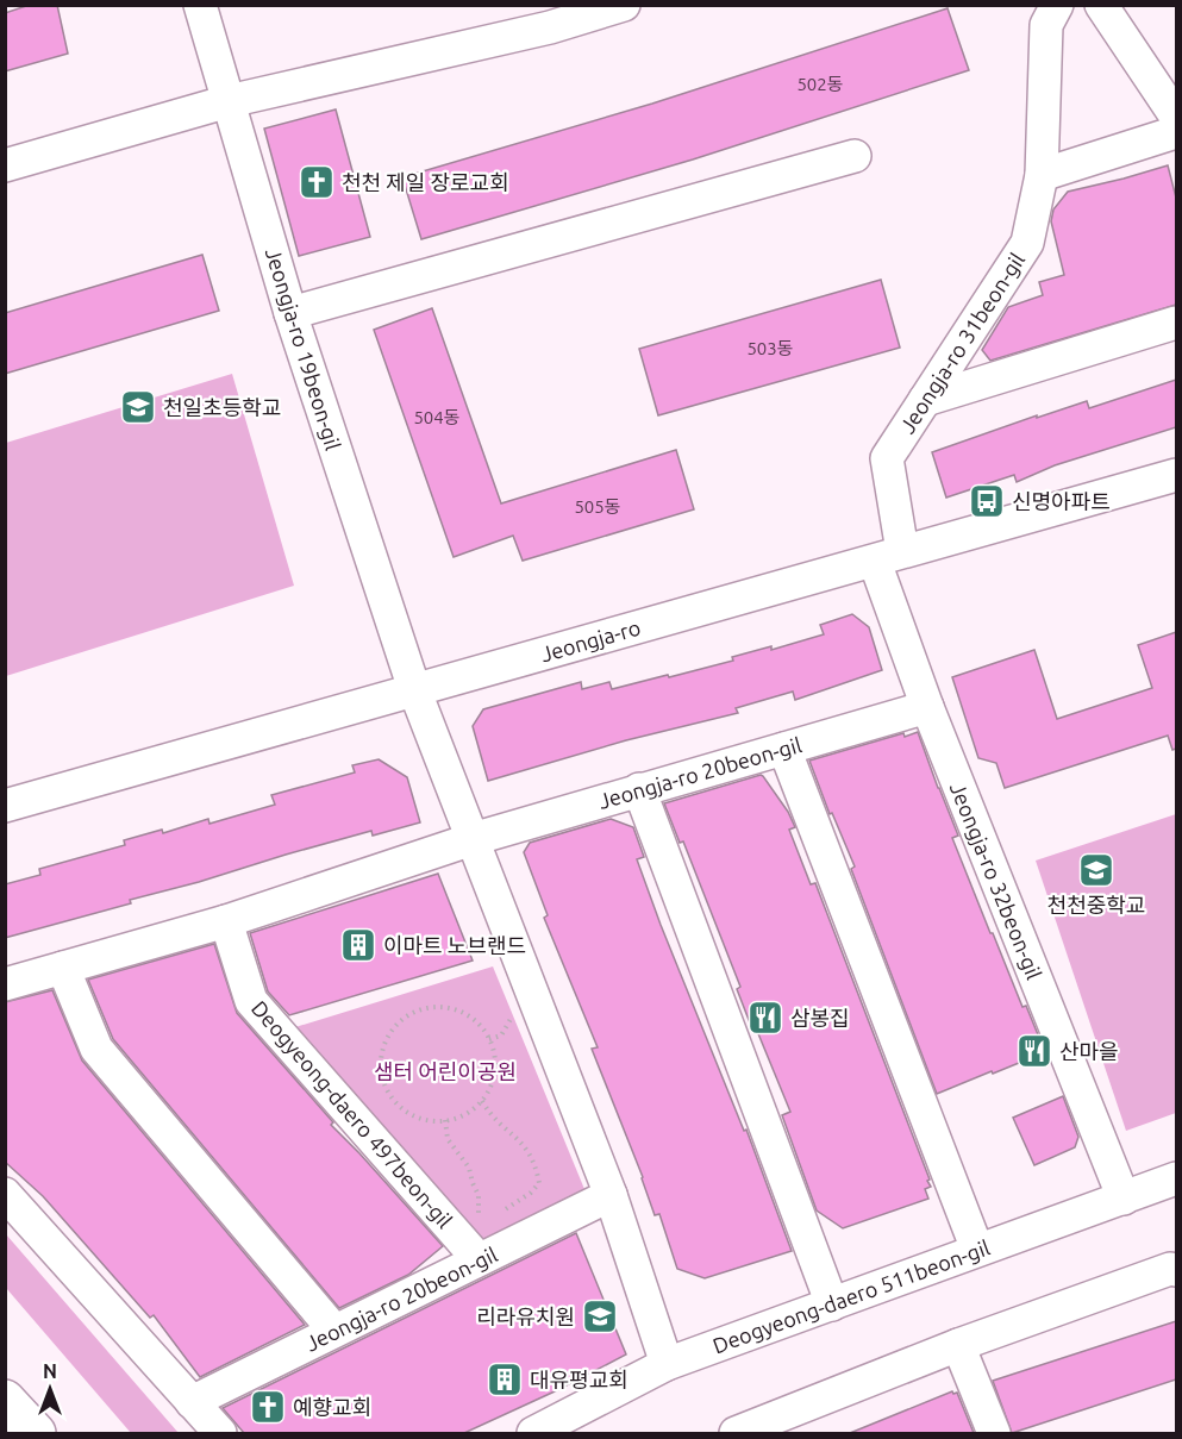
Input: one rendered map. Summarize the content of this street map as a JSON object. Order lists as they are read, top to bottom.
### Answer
{
  "streets": {
    "street": [
      "Jeongja-ro 31beon-gil",
      "Jeongja-ro 19beon-gil",
      "Jeongja-ro",
      "Jeongja-ro 20beon-gil",
      "Jeongja-ro 32beon-gil",
      "Deogyeong-daero 497beon-gil",
      "Deogyeong-daero 511beon-gil"
    ]
  },
  "crossings": [
    ["Jeongja-ro 31beon-gil", "Jeongja-ro"],
    ["Jeongja-ro 31beon-gil", "Jeongja-ro 32beon-gil"],
    ["Jeongja-ro 19beon-gil", "Jeongja-ro"],
    ["Jeongja-ro", "Jeongja-ro 32beon-gil"],
    ["Jeongja-ro 20beon-gil", "Jeongja-ro 32beon-gil"],
    ["Jeongja-ro 20beon-gil", "Deogyeong-daero 497beon-gil"],
    ["Jeongja-ro 32beon-gil", "Deogyeong-daero 511beon-gil"]
  ],
  "parks": ["샘터 어린이공원"],
  "places": {
    "church": ["천천 제일 장로교회", "예향교회"],
    "school or university": ["천일초등학교", "천천중학교", "리라유치원"],
    "bus stop": ["신명아파트"],
    "building": ["이마트 노브랜드", "대유평교회"],
    "restaurant": ["삼봉집", "산마을"]
  },
  "house_numbers": [
    "502동",
    "503동",
    "504동",
    "505동"
  ],
  "north": "top"
}
